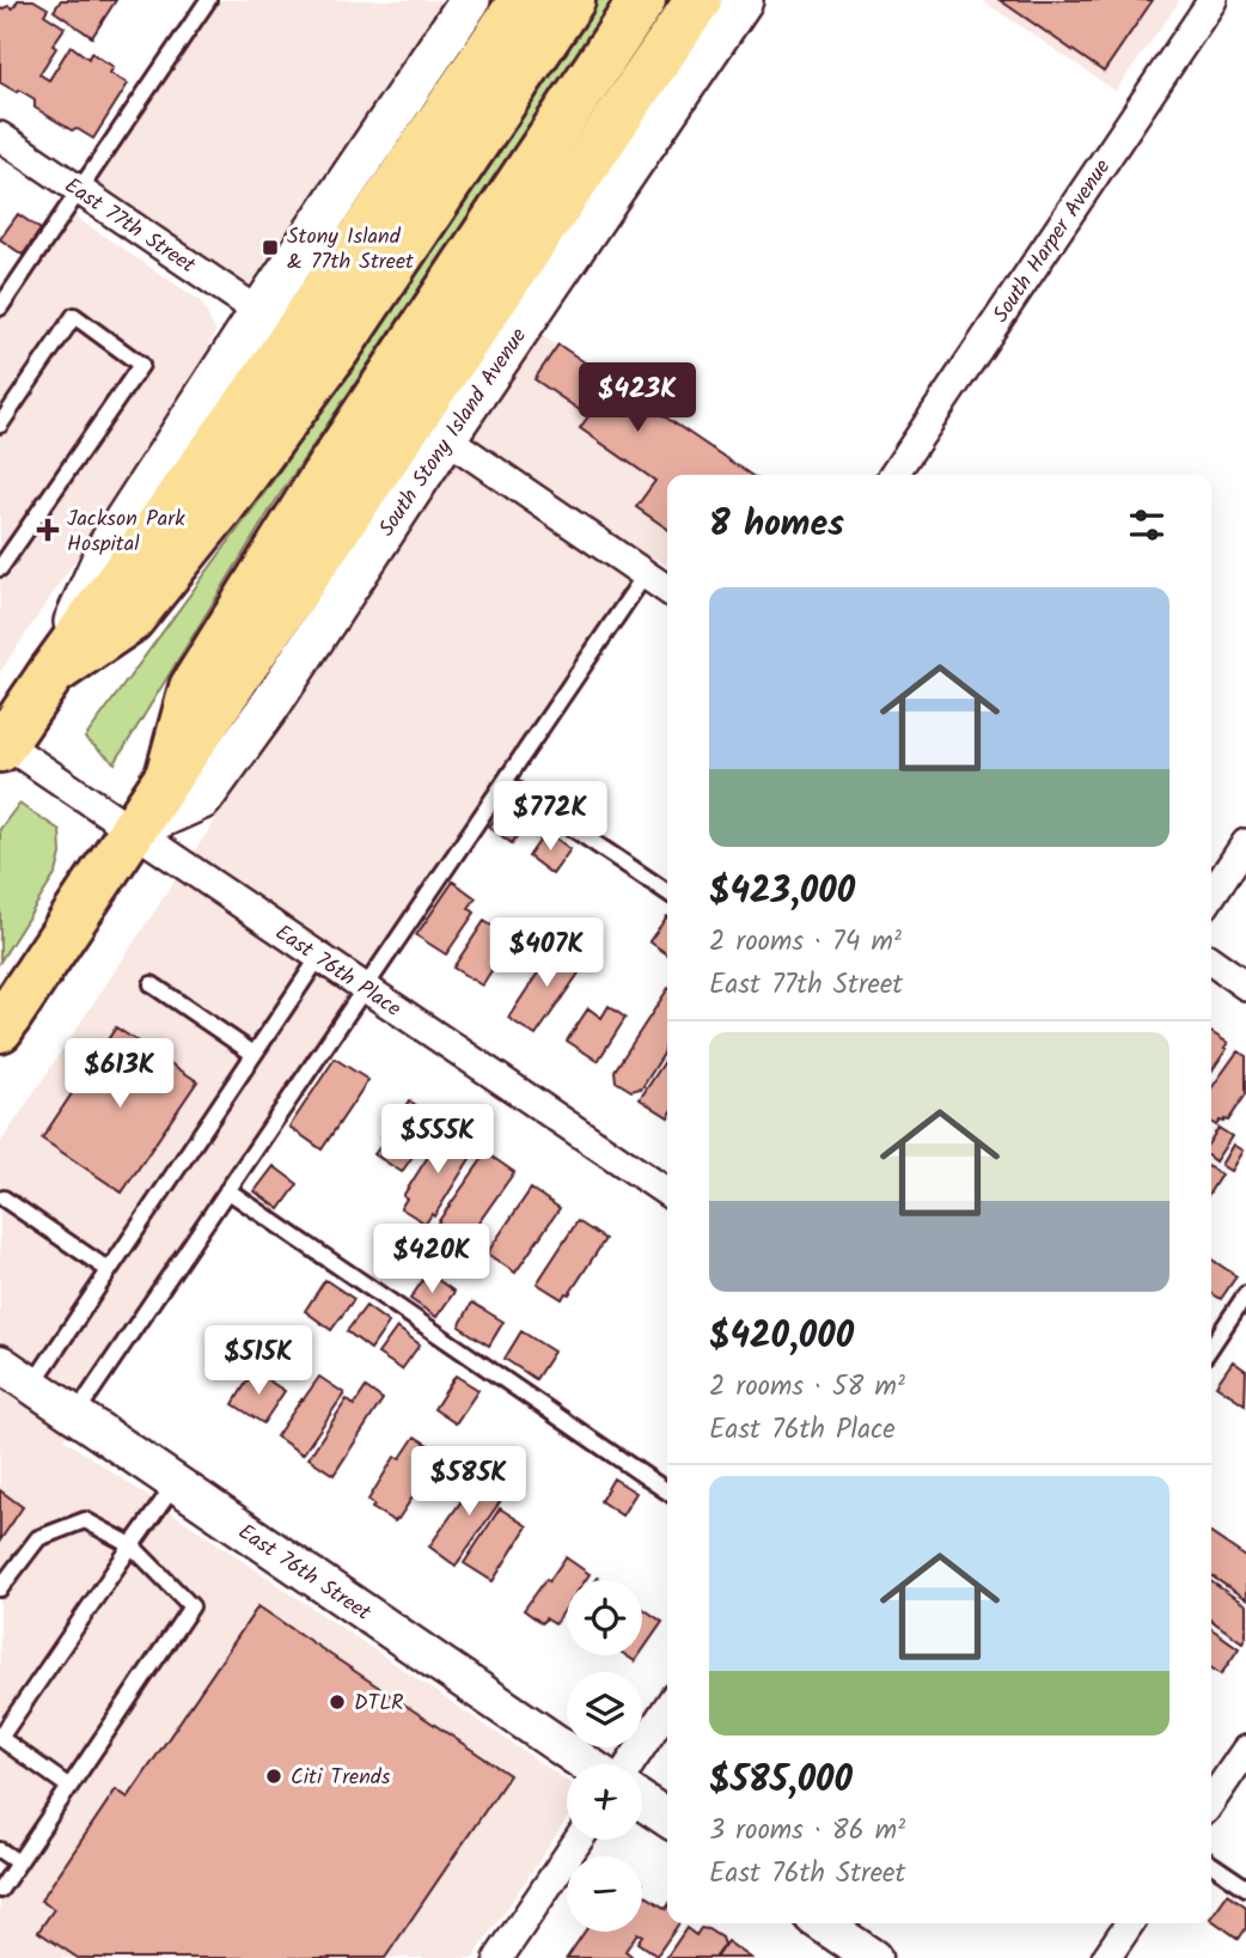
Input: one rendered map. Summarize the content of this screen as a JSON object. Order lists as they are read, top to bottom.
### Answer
{
  "streets": {
    "main road": ["South Stony Island Avenue"],
    "street": [
      "East 77th Street",
      "South Harper Avenue",
      "East 76th Place",
      "East 76th Street"
    ]
  },
  "crossings": [
    ["South Stony Island Avenue", "East 76th Place"]
  ],
  "places": {
    "transit": ["Stony Island & 77th Street"],
    "health": ["Jackson Park Hospital"],
    "other": ["DTLR", "Citi Trends"]
  },
  "page": {
    "price": [
      "$423K",
      "$772K",
      "$407K",
      "$613K",
      "$555K",
      "$420K",
      "$515K",
      "$585K"
    ],
    "heading": "8 homes",
    "list": [
      {
        "name": "$423,000",
        "note": "2 rooms · 74 m² · East 77th Street"
      },
      {
        "name": "$420,000",
        "note": "2 rooms · 58 m² · East 76th Place"
      },
      {
        "name": "$585,000",
        "note": "3 rooms · 86 m² · East 76th Street"
      }
    ],
    "map_buttons": ["+", "−"]
  }
}
